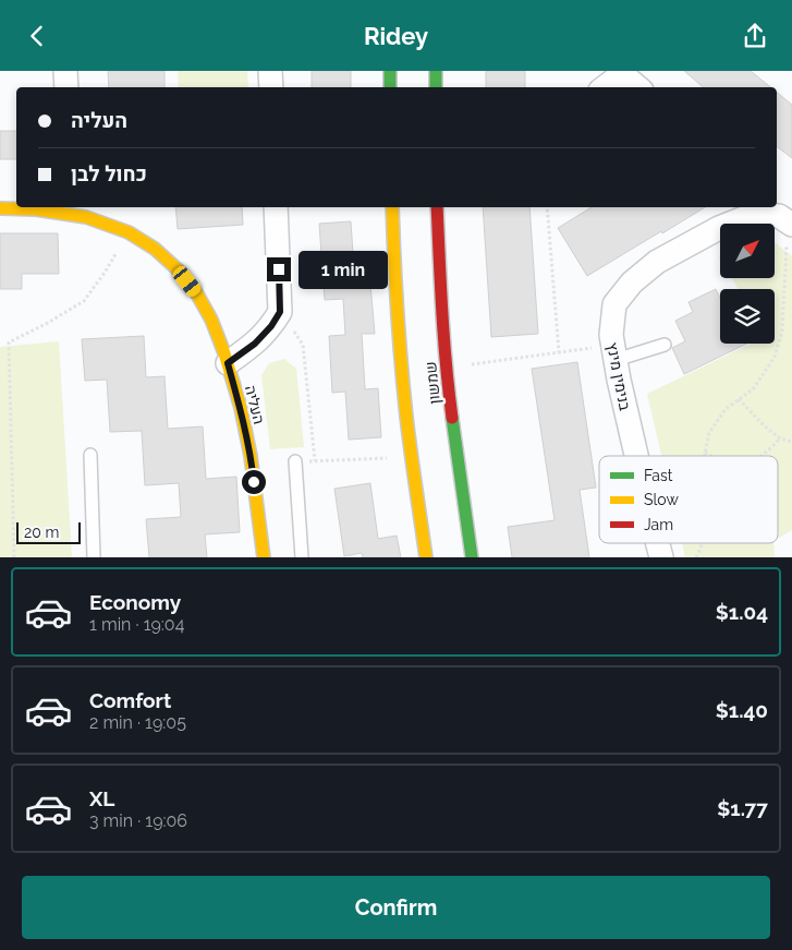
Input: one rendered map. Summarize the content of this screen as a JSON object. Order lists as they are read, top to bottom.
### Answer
{
  "streets": {
    "main road": ["שמשון", "העליה"],
    "street": ["בנימין מינץ"]
  },
  "legend": ["Fast", "Slow", "Jam"],
  "scale_bar": "20 m",
  "north": "top right",
  "page": {
    "header": "Ridey",
    "banner": ["העליה", "כחול לבן"],
    "bubble": "1 min",
    "scale": "20 m",
    "list": [
      {
        "name": "Economy",
        "note": "1 min · 19:04",
        "value": "$1.04"
      },
      {
        "name": "Comfort",
        "note": "2 min · 19:05",
        "value": "$1.40"
      },
      {
        "name": "XL",
        "note": "3 min · 19:06",
        "value": "$1.77"
      }
    ],
    "buttons": "Confirm"
  }
}
